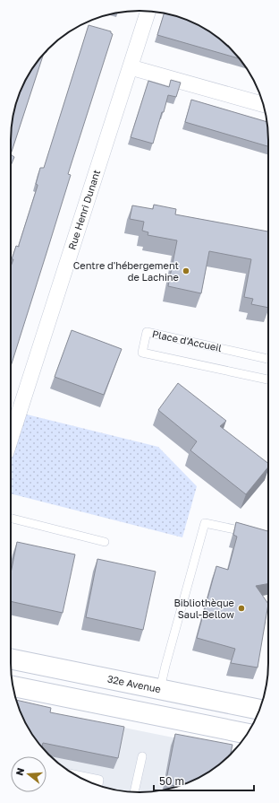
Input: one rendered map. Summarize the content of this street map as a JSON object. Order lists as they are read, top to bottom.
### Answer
{
  "streets": {
    "main road": ["32e Avenue"],
    "street": ["Rue Henri Dunant"],
    "lane": ["Place d'Accueil"]
  },
  "places": ["Centre d'hébergement de Lachine", "Bibliothèque Saul-Bellow"],
  "scale_bar": "50 m",
  "north": "left"
}
